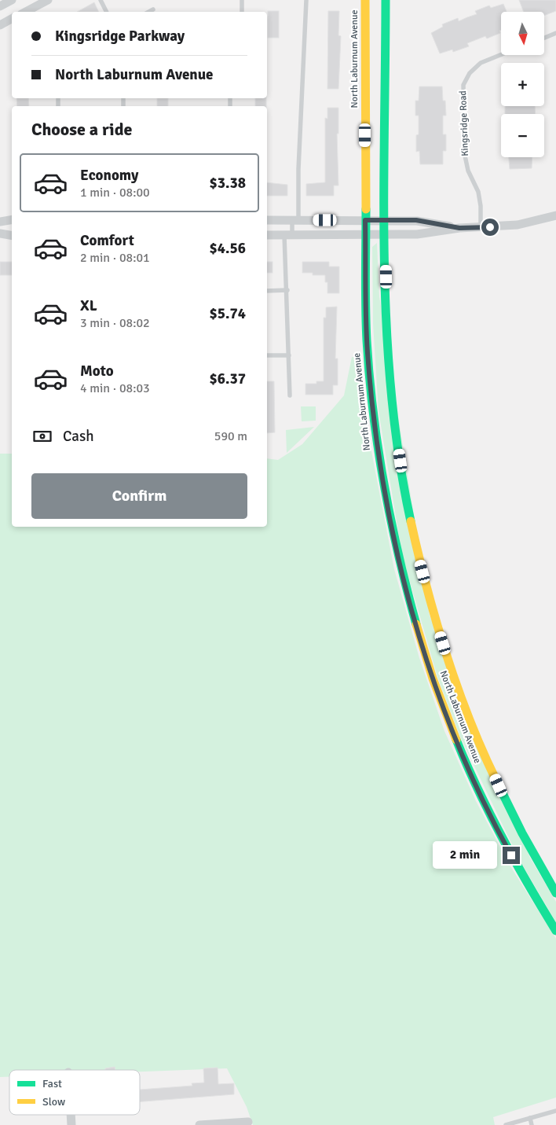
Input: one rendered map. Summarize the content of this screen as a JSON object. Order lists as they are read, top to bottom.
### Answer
{
  "streets": {
    "main road": ["North Laburnum Avenue"],
    "lane": ["Kingsridge Road"]
  },
  "legend": ["Fast", "Slow"],
  "north": "bottom",
  "page": {
    "map_buttons": ["+", "−"],
    "banner": ["Kingsridge Parkway", "North Laburnum Avenue"],
    "heading": "Choose a ride",
    "list": [
      {
        "name": "Economy",
        "note": "1 min · 08:00",
        "value": "$3.38"
      },
      {
        "name": "Comfort",
        "note": "2 min · 08:01",
        "value": "$4.56"
      },
      {
        "name": "XL",
        "note": "3 min · 08:02",
        "value": "$5.74"
      },
      {
        "name": "Moto",
        "note": "4 min · 08:03",
        "value": "$6.37"
      }
    ],
    "pay": ["Cash", "590 m"],
    "buttons": "Confirm",
    "bubble": "2 min"
  }
}
